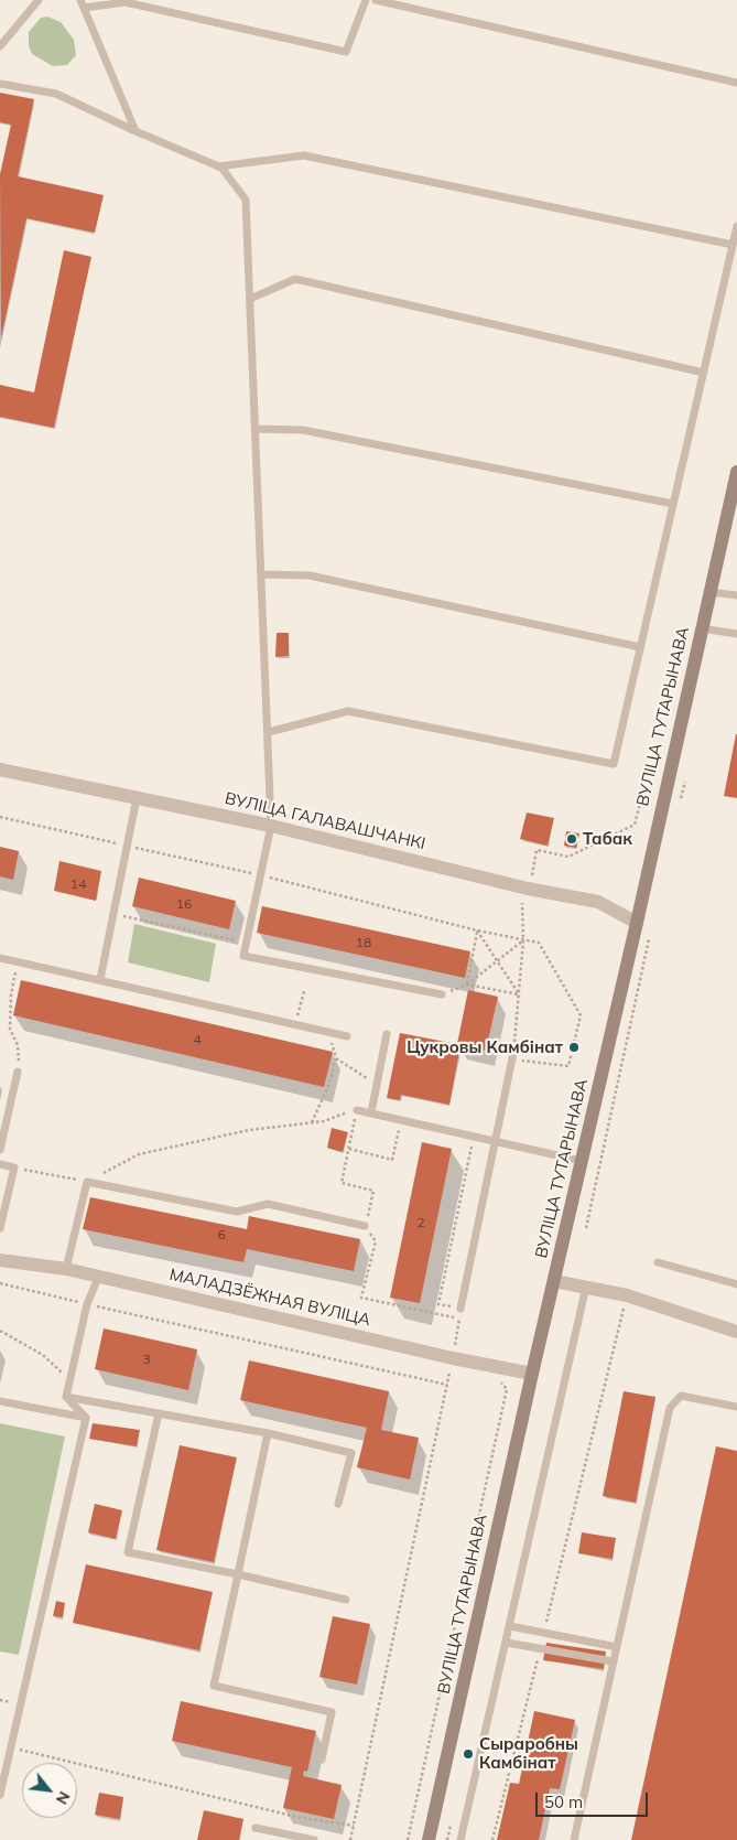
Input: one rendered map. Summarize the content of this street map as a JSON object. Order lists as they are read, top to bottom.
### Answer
{
  "streets": {
    "street": ["ВУЛІЦА ТУТАРЫНАВА", "ВУЛІЦА ГАЛАВАШЧАНКІ", "МАЛАДЗЁЖНАЯ ВУЛІЦА"]
  },
  "crossings": [
    ["ВУЛІЦА ТУТАРЫНАВА", "ВУЛІЦА ГАЛАВАШЧАНКІ"],
    ["ВУЛІЦА ТУТАРЫНАВА", "МАЛАДЗЁЖНАЯ ВУЛІЦА"]
  ],
  "places": ["Табак", "Цукровы Камбінат", "Сыраробны Камбінат"],
  "house_numbers": [
    "14",
    "16",
    "18",
    "4",
    "2",
    "6",
    "3"
  ],
  "scale_bar": "50 m",
  "north": "bottom right"
}
